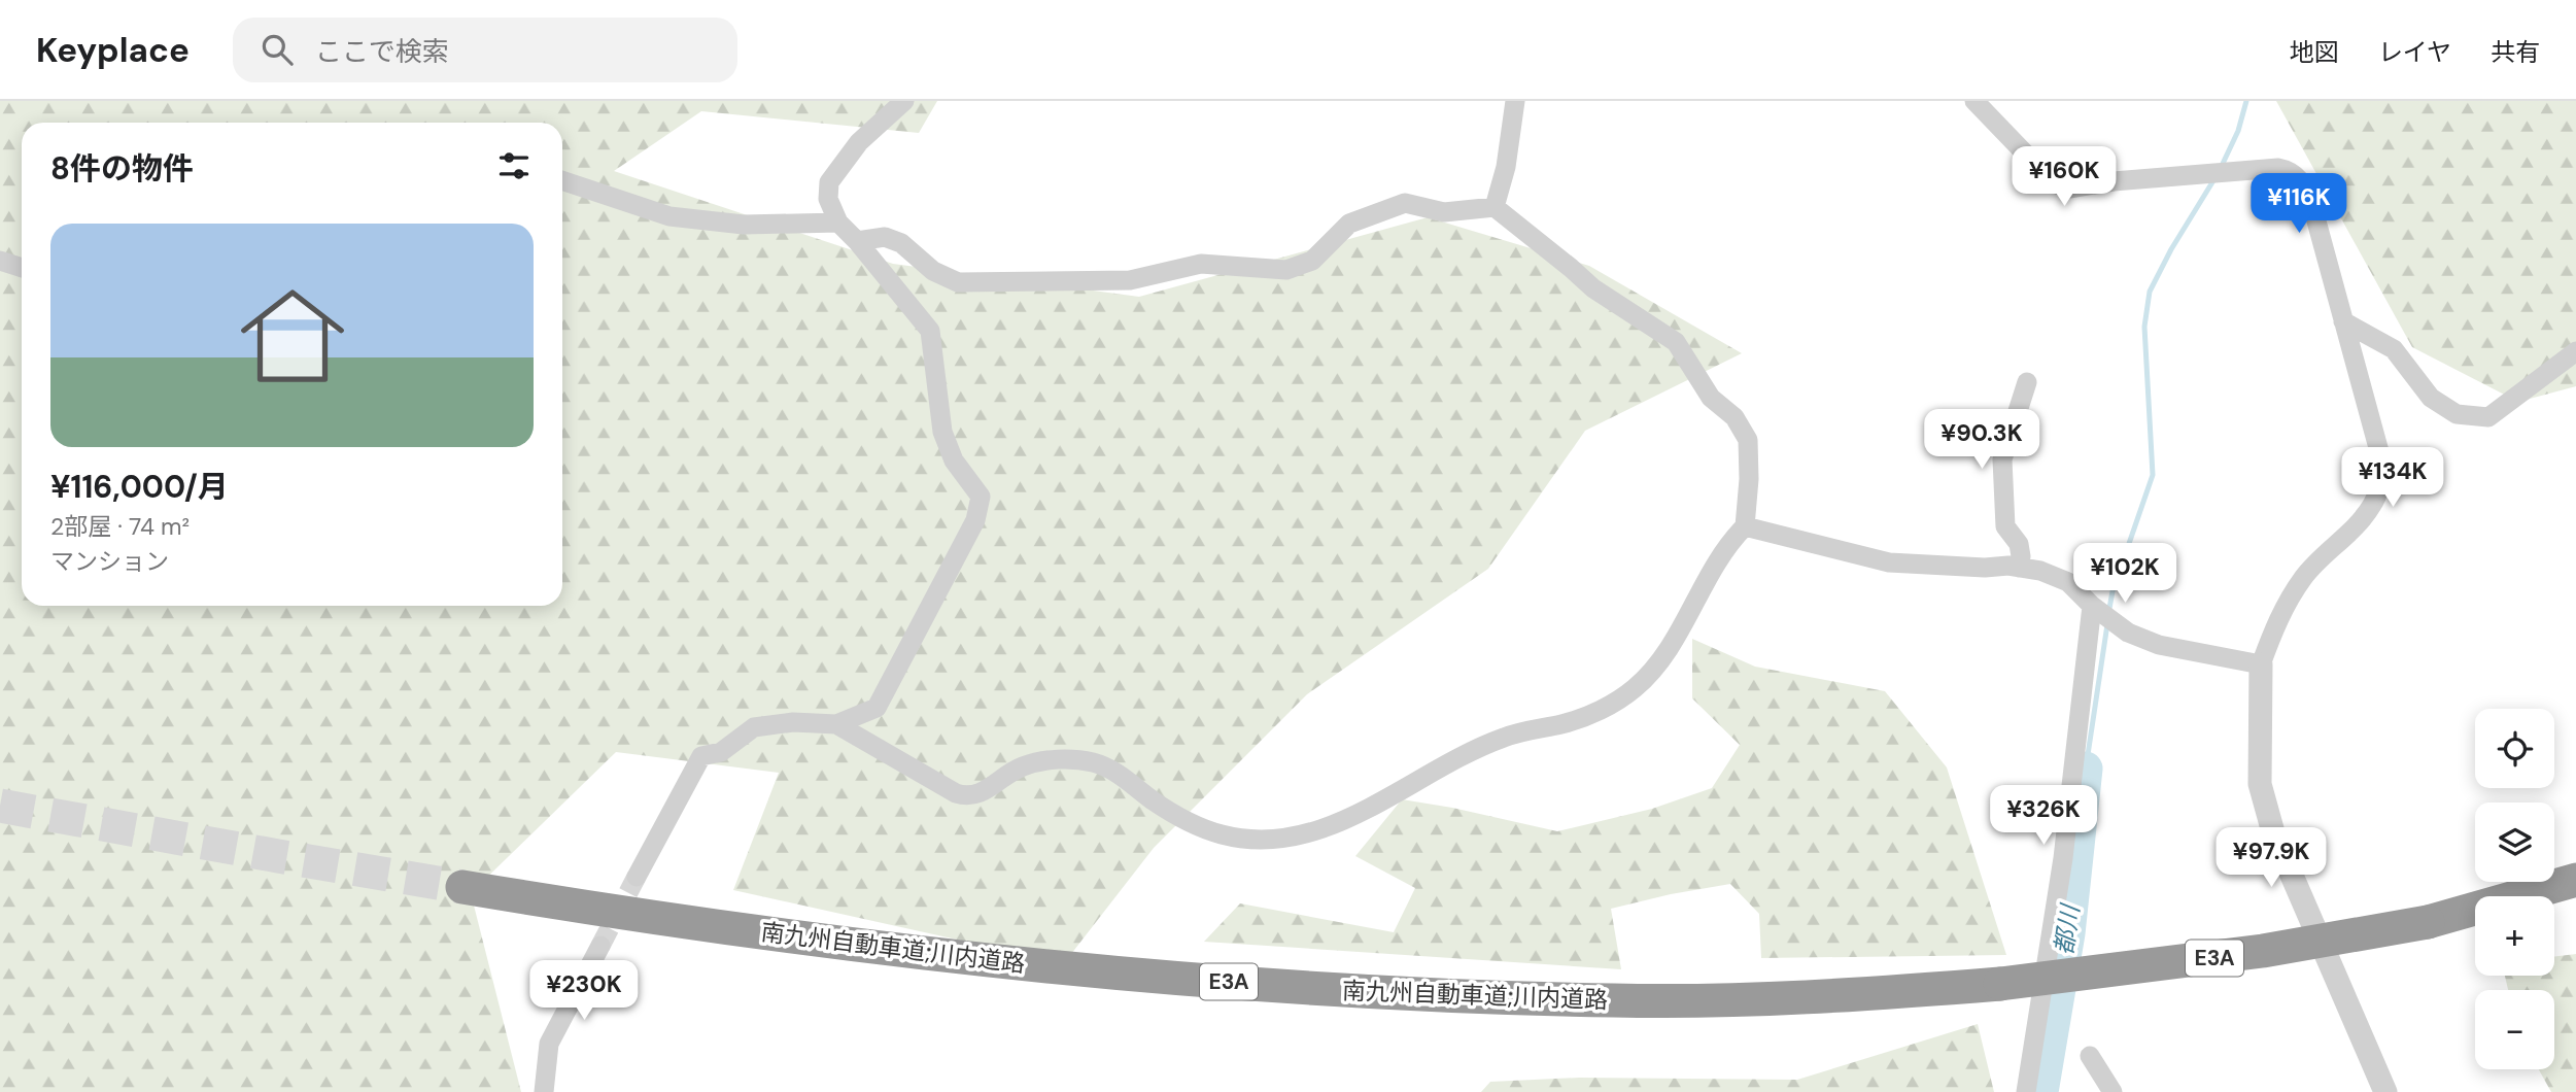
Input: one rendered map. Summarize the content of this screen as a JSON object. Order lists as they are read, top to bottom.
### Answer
{
  "streets": {
    "highway": ["南九州自動車道;川内道路", "E3A"]
  },
  "water": ["都川"],
  "page": {
    "header": "Keyplace",
    "search": "ここで検索",
    "nav": ["地図", "レイヤ", "共有"],
    "heading": "8件の物件",
    "price": [
      "¥160K",
      "¥116K",
      "¥90.3K",
      "¥134K",
      "¥102K",
      "¥326K",
      "¥97.9K",
      "¥230K"
    ],
    "list": [
      {
        "name": "¥116,000/月",
        "note": "2部屋 · 74 m² · マンション"
      }
    ],
    "map_buttons": ["+", "−"]
  }
}
